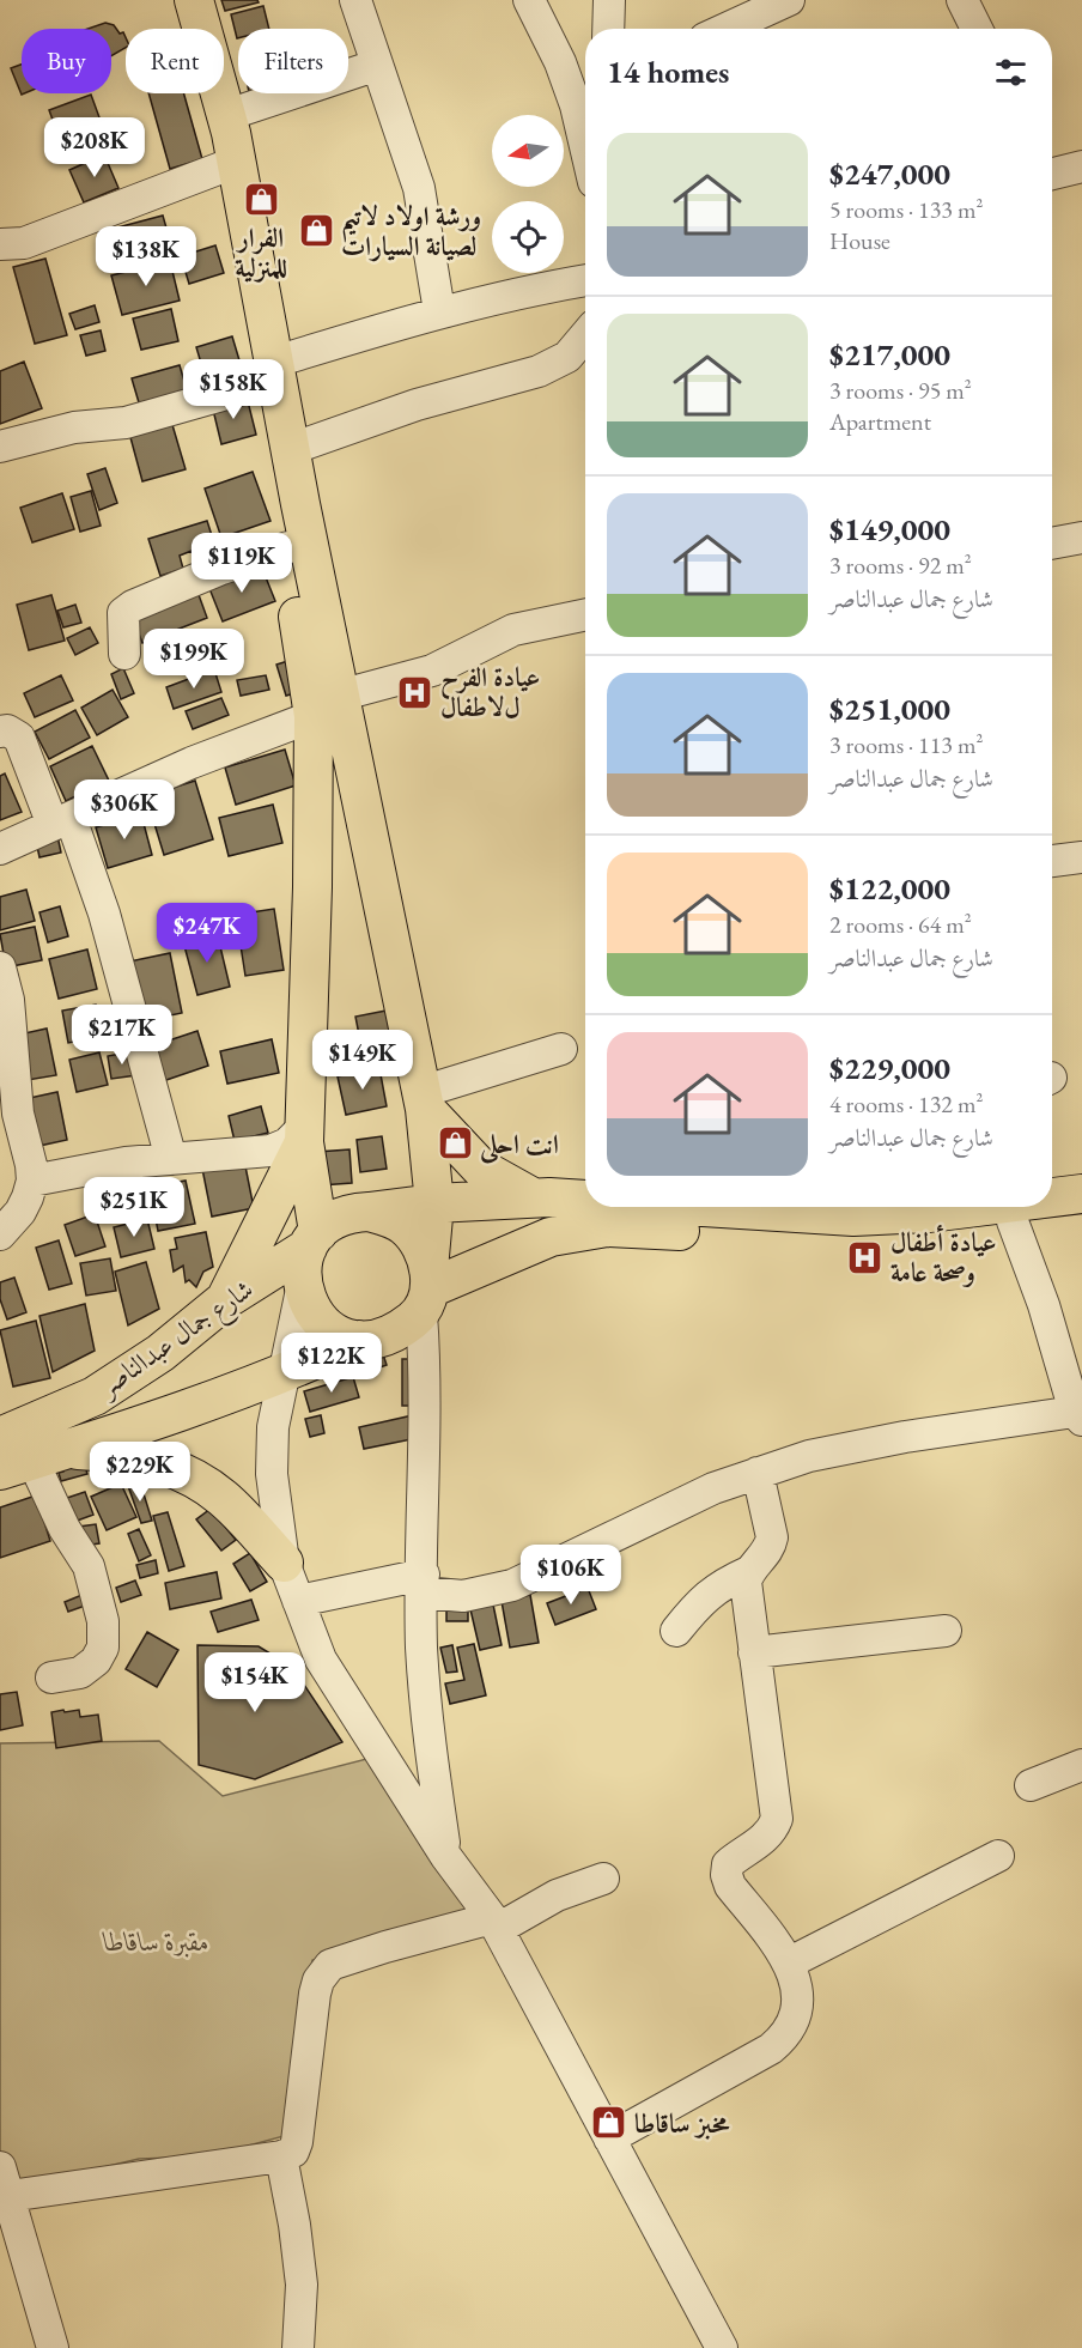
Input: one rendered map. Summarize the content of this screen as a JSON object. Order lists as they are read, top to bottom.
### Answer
{
  "streets": {
    "main road": ["شارع جمال عبدالناصر"]
  },
  "parks": ["مقبرة ساقاطا"],
  "places": {
    "shop": [
      "الفرار للمنزلية",
      "ورشة اوﻻد ﻻتيم لصيانة السيارات",
      "انت احلى",
      "مخبز ساقاطا"
    ],
    "hospital": ["عيادة الفرح لﻻطفال", "عيادة أطفال وصحة عامة"]
  },
  "north": "left",
  "page": {
    "chip": ["Buy", "Rent", "Filters"],
    "heading": "14 homes",
    "list": [
      {
        "name": "$247,000",
        "note": "5 rooms · 133 m² · House"
      },
      {
        "name": "$217,000",
        "note": "3 rooms · 95 m² · Apartment"
      },
      {
        "name": "$149,000",
        "note": "3 rooms · 92 m² · شارع جمال عبدالناصر"
      },
      {
        "name": "$251,000",
        "note": "3 rooms · 113 m² · شارع جمال عبدالناصر"
      },
      {
        "name": "$122,000",
        "note": "2 rooms · 64 m² · شارع جمال عبدالناصر"
      },
      {
        "name": "$229,000",
        "note": "4 rooms · 132 m² · شارع جمال عبدالناصر"
      }
    ],
    "price": [
      "$208K",
      "$138K",
      "$158K",
      "$119K",
      "$199K",
      "$306K",
      "$247K",
      "$217K",
      "$149K",
      "$251K",
      "$122K",
      "$229K",
      "$106K",
      "$154K"
    ]
  }
}
